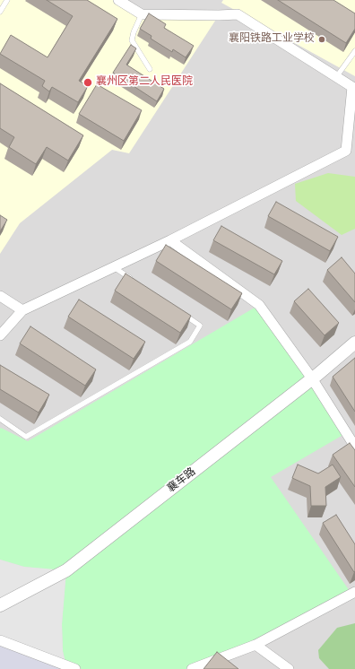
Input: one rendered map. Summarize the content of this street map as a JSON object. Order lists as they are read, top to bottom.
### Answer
{
  "streets": {
    "street": ["襄车路"]
  },
  "places": ["襄阳铁路工业学校", "襄州区第二人民医院"]
}
